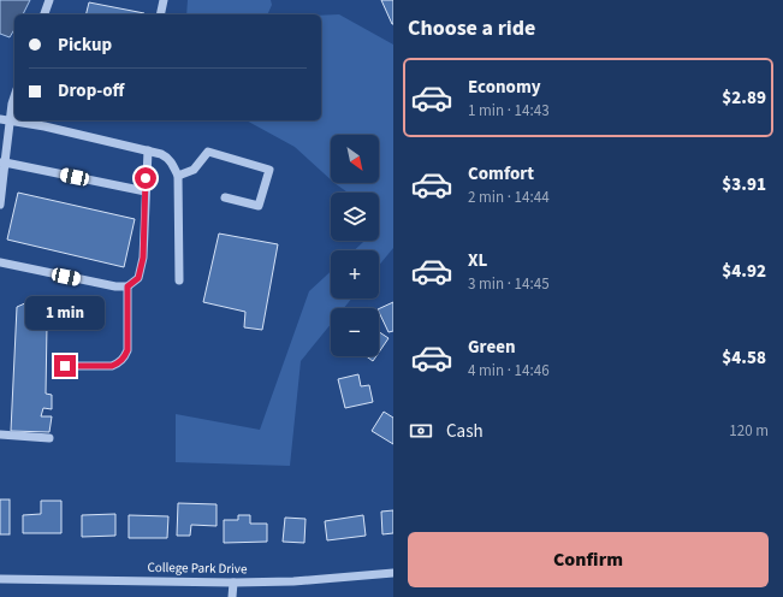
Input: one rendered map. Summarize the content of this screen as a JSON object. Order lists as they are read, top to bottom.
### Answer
{
  "streets": {
    "street": ["College Park Drive"]
  },
  "north": "bottom right",
  "page": {
    "heading": "Choose a ride",
    "banner": ["Pickup", "Drop-off"],
    "list": [
      {
        "name": "Economy",
        "note": "1 min · 14:43",
        "value": "$2.89"
      },
      {
        "name": "Comfort",
        "note": "2 min · 14:44",
        "value": "$3.91"
      },
      {
        "name": "XL",
        "note": "3 min · 14:45",
        "value": "$4.92"
      },
      {
        "name": "Green",
        "note": "4 min · 14:46",
        "value": "$4.58"
      }
    ],
    "map_buttons": ["+", "−"],
    "bubble": "1 min",
    "pay": ["Cash", "120 m"],
    "buttons": "Confirm"
  }
}
